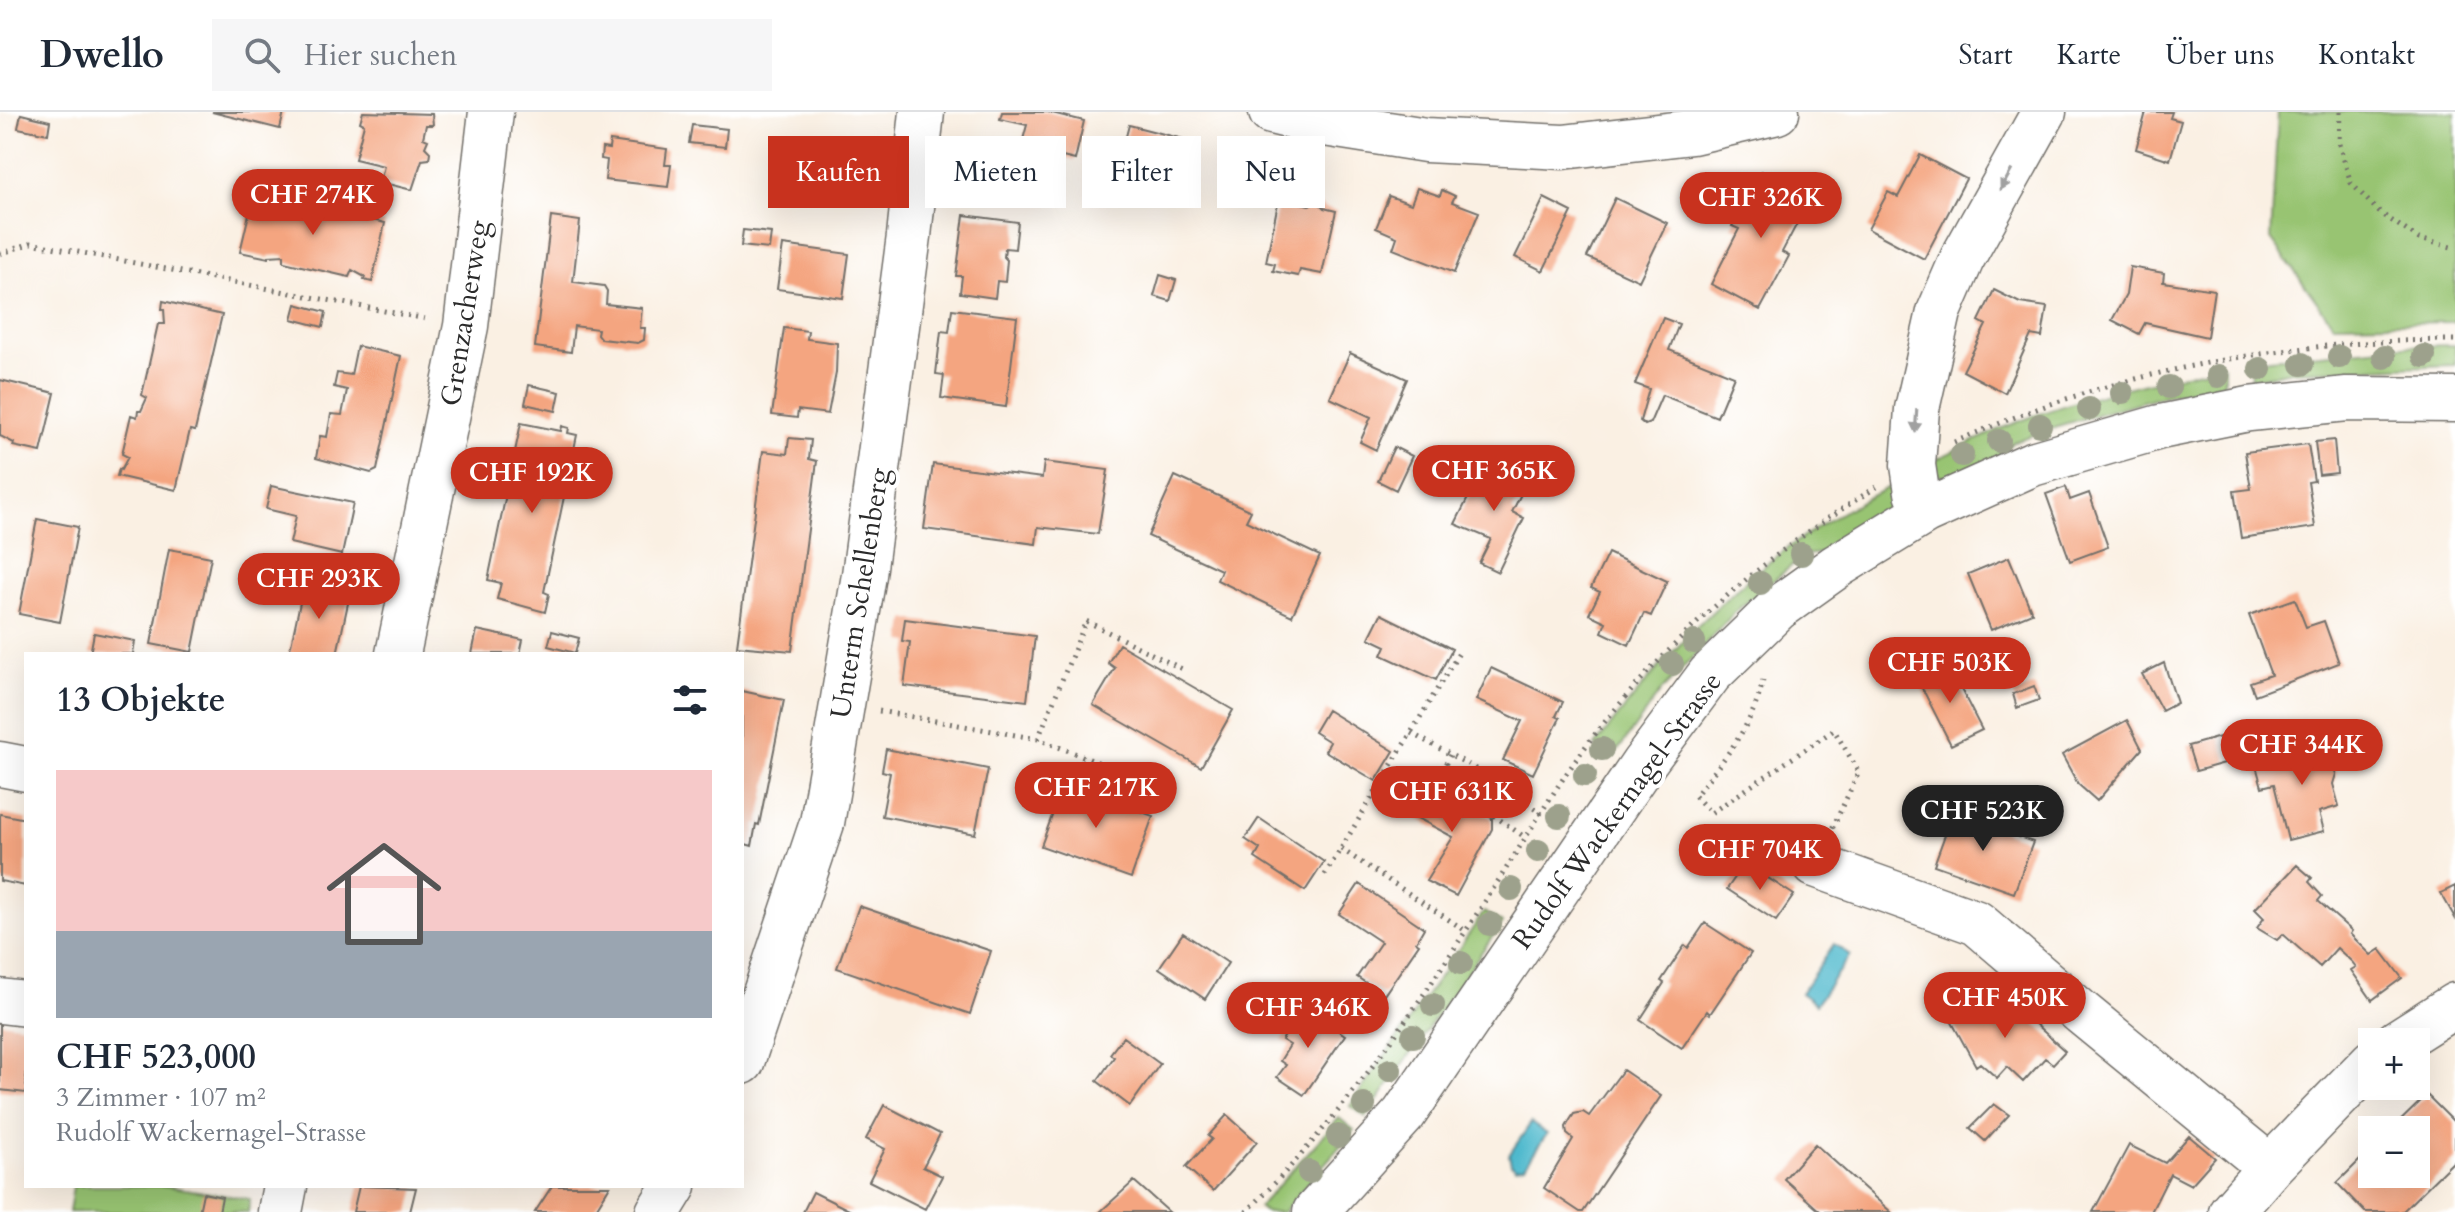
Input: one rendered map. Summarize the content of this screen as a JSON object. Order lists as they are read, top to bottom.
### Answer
{
  "streets": {
    "street": ["Grenzacherweg", "Unterm Schellenberg", "Rudolf Wackernagel-Strasse"]
  },
  "page": {
    "header": "Dwello",
    "search": "Hier suchen",
    "nav": [
      "Start",
      "Karte",
      "Über uns",
      "Kontakt"
    ],
    "chip": [
      "Kaufen",
      "Mieten",
      "Filter",
      "Neu"
    ],
    "price": [
      "CHF 274K",
      "CHF 326K",
      "CHF 365K",
      "CHF 192K",
      "CHF 293K",
      "CHF 503K",
      "CHF 344K",
      "CHF 217K",
      "CHF 631K",
      "CHF 523K",
      "CHF 704K",
      "CHF 450K",
      "CHF 346K"
    ],
    "heading": "13 Objekte",
    "list": [
      {
        "name": "CHF 523,000",
        "note": "3 Zimmer · 107 m² · Rudolf Wackernagel-Strasse"
      }
    ],
    "map_buttons": ["+", "−"]
  }
}
